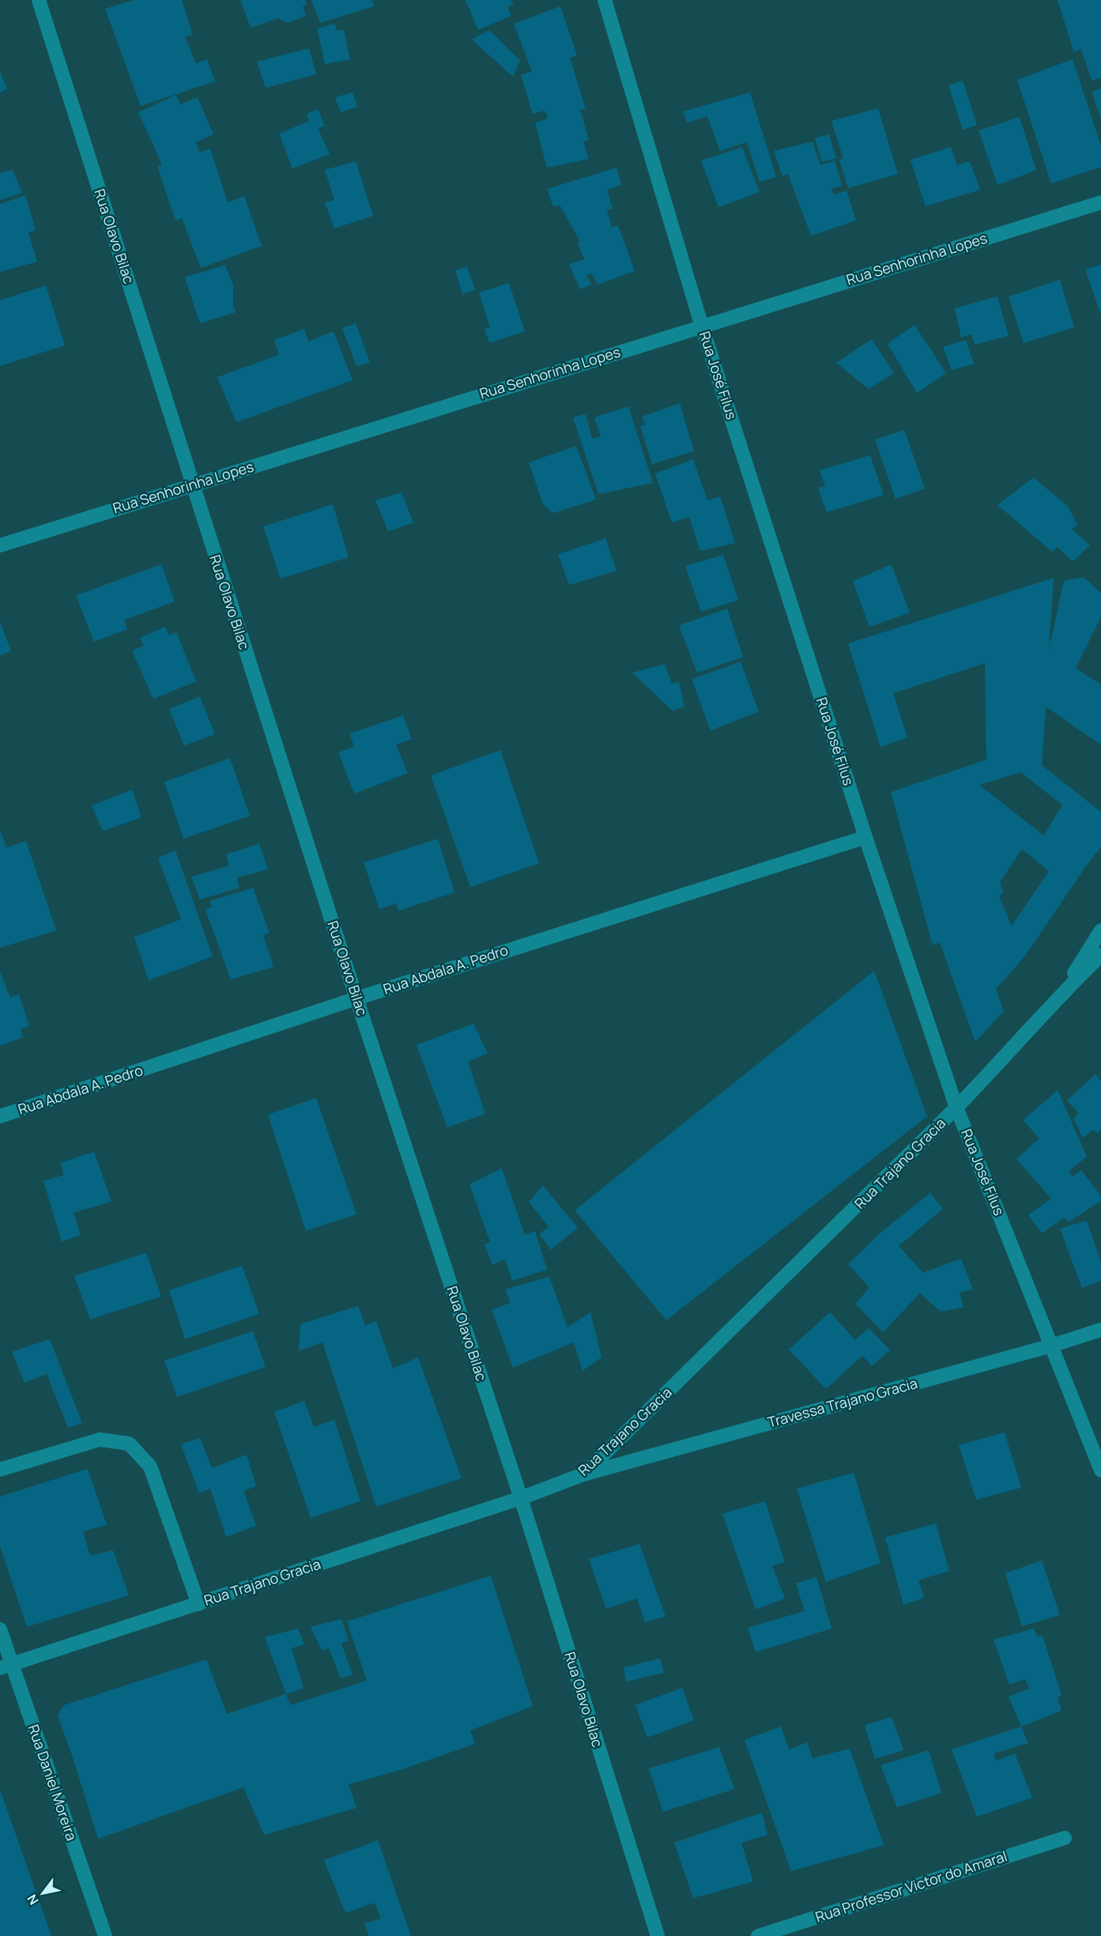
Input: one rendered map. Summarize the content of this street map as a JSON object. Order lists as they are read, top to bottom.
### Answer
{
  "streets": {
    "street": [
      "Rua Olavo Bilac",
      "Rua Senhorinha Lopes",
      "Rua José Filus",
      "Rua Abdala A. Pedro",
      "Rua Trajano Gracia",
      "Travessa Trajano Gracia",
      "Rua Daniel Moreira",
      "Rua Professor Victor do Amaral"
    ]
  },
  "crossings": [
    ["Rua Olavo Bilac", "Rua Senhorinha Lopes"],
    ["Rua Olavo Bilac", "Rua Abdala A. Pedro"],
    ["Rua Olavo Bilac", "Rua Trajano Gracia"],
    ["Rua Senhorinha Lopes", "Rua José Filus"],
    ["Rua José Filus", "Rua Abdala A. Pedro"],
    ["Rua José Filus", "Rua Trajano Gracia"],
    ["Rua José Filus", "Travessa Trajano Gracia"],
    ["Rua Trajano Gracia", "Travessa Trajano Gracia"],
    ["Rua Trajano Gracia", "Rua Daniel Moreira"]
  ],
  "north": "bottom left"
}
